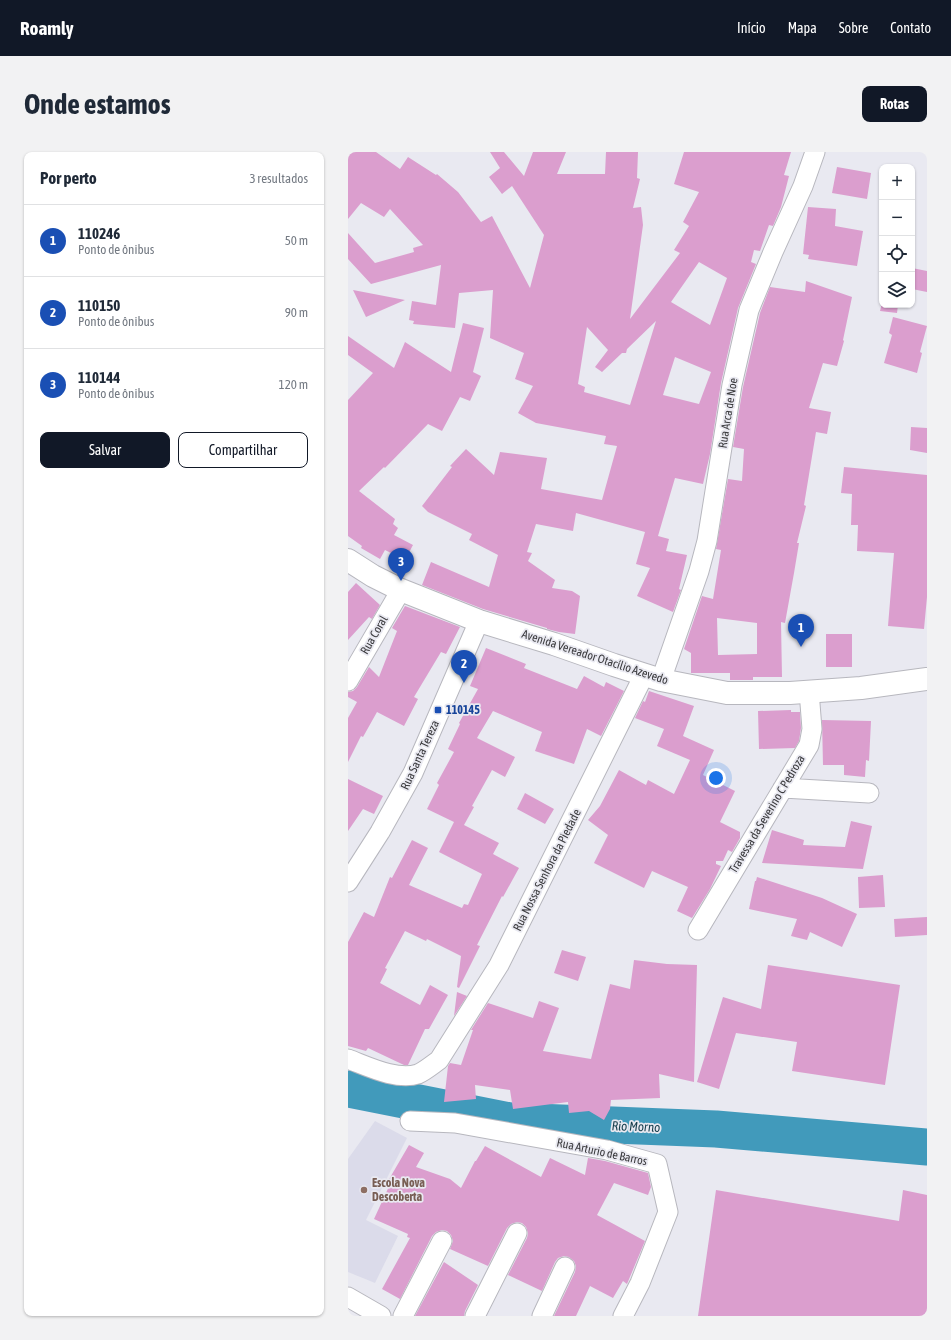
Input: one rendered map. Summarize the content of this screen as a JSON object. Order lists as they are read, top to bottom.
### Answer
{
  "streets": {
    "main road": ["Avenida Vereador Otacílio Azevedo"],
    "street": [
      "Rua Arca de Noe",
      "Rua Coral",
      "Rua Santa Tereza",
      "Travessa da Severino C Pedroza",
      "Rua Nossa Senhora da Piedade",
      "Rua Arturio de Barros"
    ]
  },
  "crossings": [
    ["Rua Arca de Noe", "Avenida Vereador Otacílio Azevedo"],
    ["Rua Arca de Noe", "Rua Nossa Senhora da Piedade"],
    ["Rua Coral", "Avenida Vereador Otacílio Azevedo"],
    ["Avenida Vereador Otacílio Azevedo", "Rua Santa Tereza"],
    ["Avenida Vereador Otacílio Azevedo", "Travessa da Severino C Pedroza"],
    ["Avenida Vereador Otacílio Azevedo", "Rua Nossa Senhora da Piedade"]
  ],
  "water": ["Rio Morno"],
  "places": {
    "transit": ["110145"],
    "other": ["Escola Nova Descoberta"]
  },
  "page": {
    "header": "Roamly",
    "nav": [
      "Início",
      "Mapa",
      "Sobre",
      "Contato"
    ],
    "buttons": [
      "Rotas",
      ["Salvar", "Compartilhar"]
    ],
    "title": "Onde estamos",
    "heading": ["Por perto", "3 resultados"],
    "map_buttons": ["+", "−"],
    "list": [
      {
        "mark": "1",
        "name": "110246",
        "note": "Ponto de ônibus",
        "value": "50 m"
      },
      {
        "mark": "2",
        "name": "110150",
        "note": "Ponto de ônibus",
        "value": "90 m"
      },
      {
        "mark": "3",
        "name": "110144",
        "note": "Ponto de ônibus",
        "value": "120 m"
      }
    ],
    "pins": ["3", "1", "2"]
  }
}
